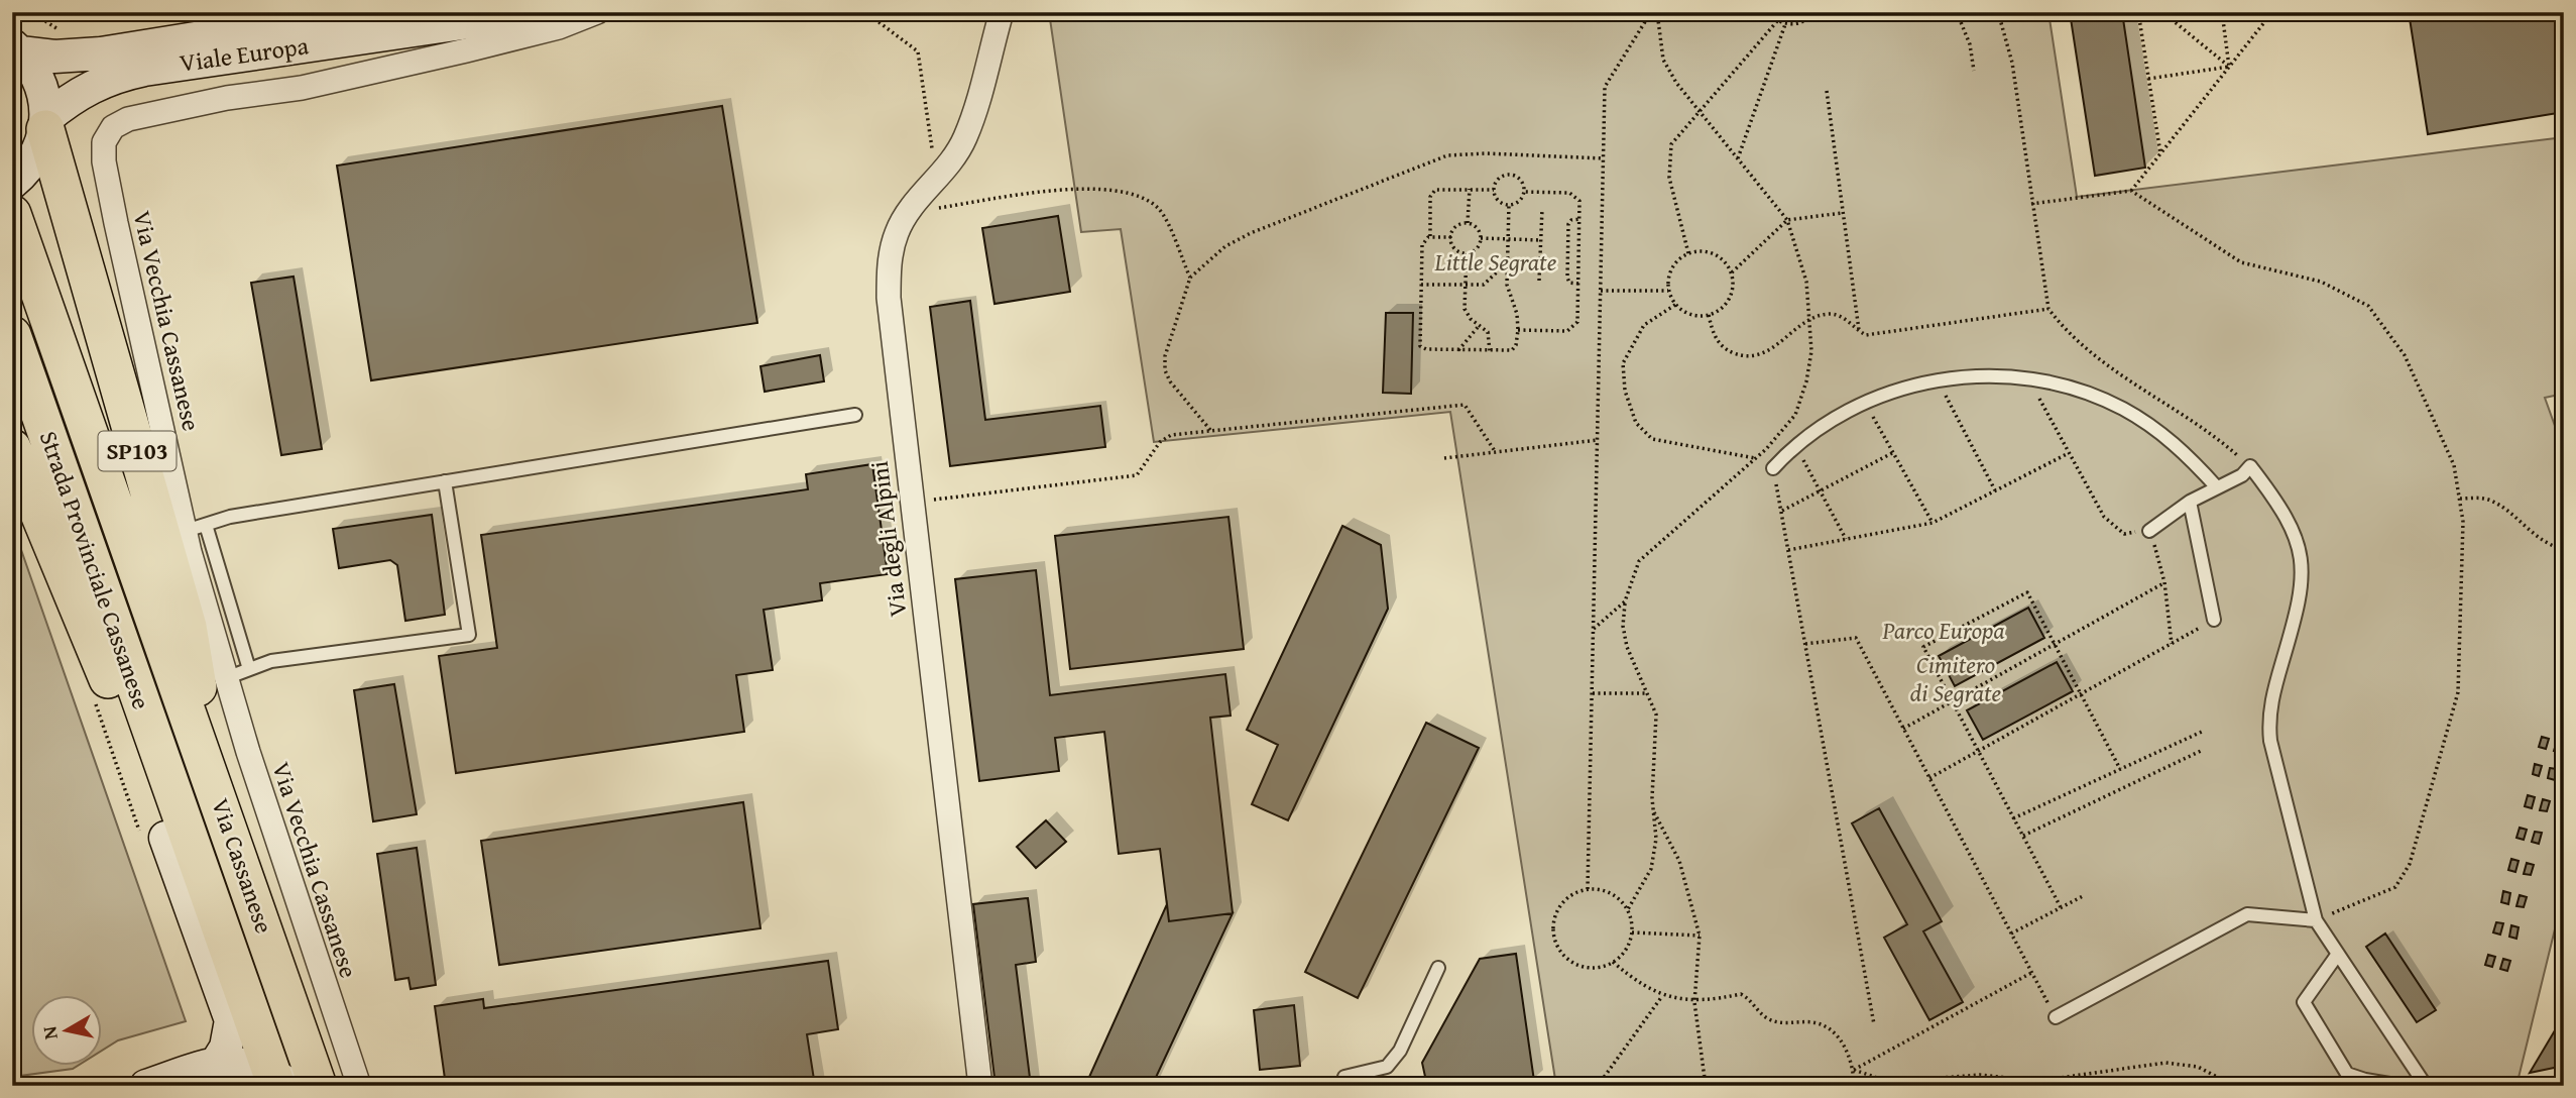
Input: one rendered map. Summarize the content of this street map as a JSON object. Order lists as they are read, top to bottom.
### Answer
{
  "streets": {
    "main road": ["SP103", "Strada Provinciale Cassanese", "Via Cassanese"],
    "street": ["Viale Europa", "Via Vecchia Cassanese", "Via degli Alpini"]
  },
  "crossings": [
    ["Viale Europa", "SP103"],
    ["SP103", "Via Cassanese"],
    ["Strada Provinciale Cassanese", "Via Cassanese"]
  ],
  "parks": ["Little Segrate", "Parco Europa", "Cimitero di Segrate"],
  "north": "left"
}
